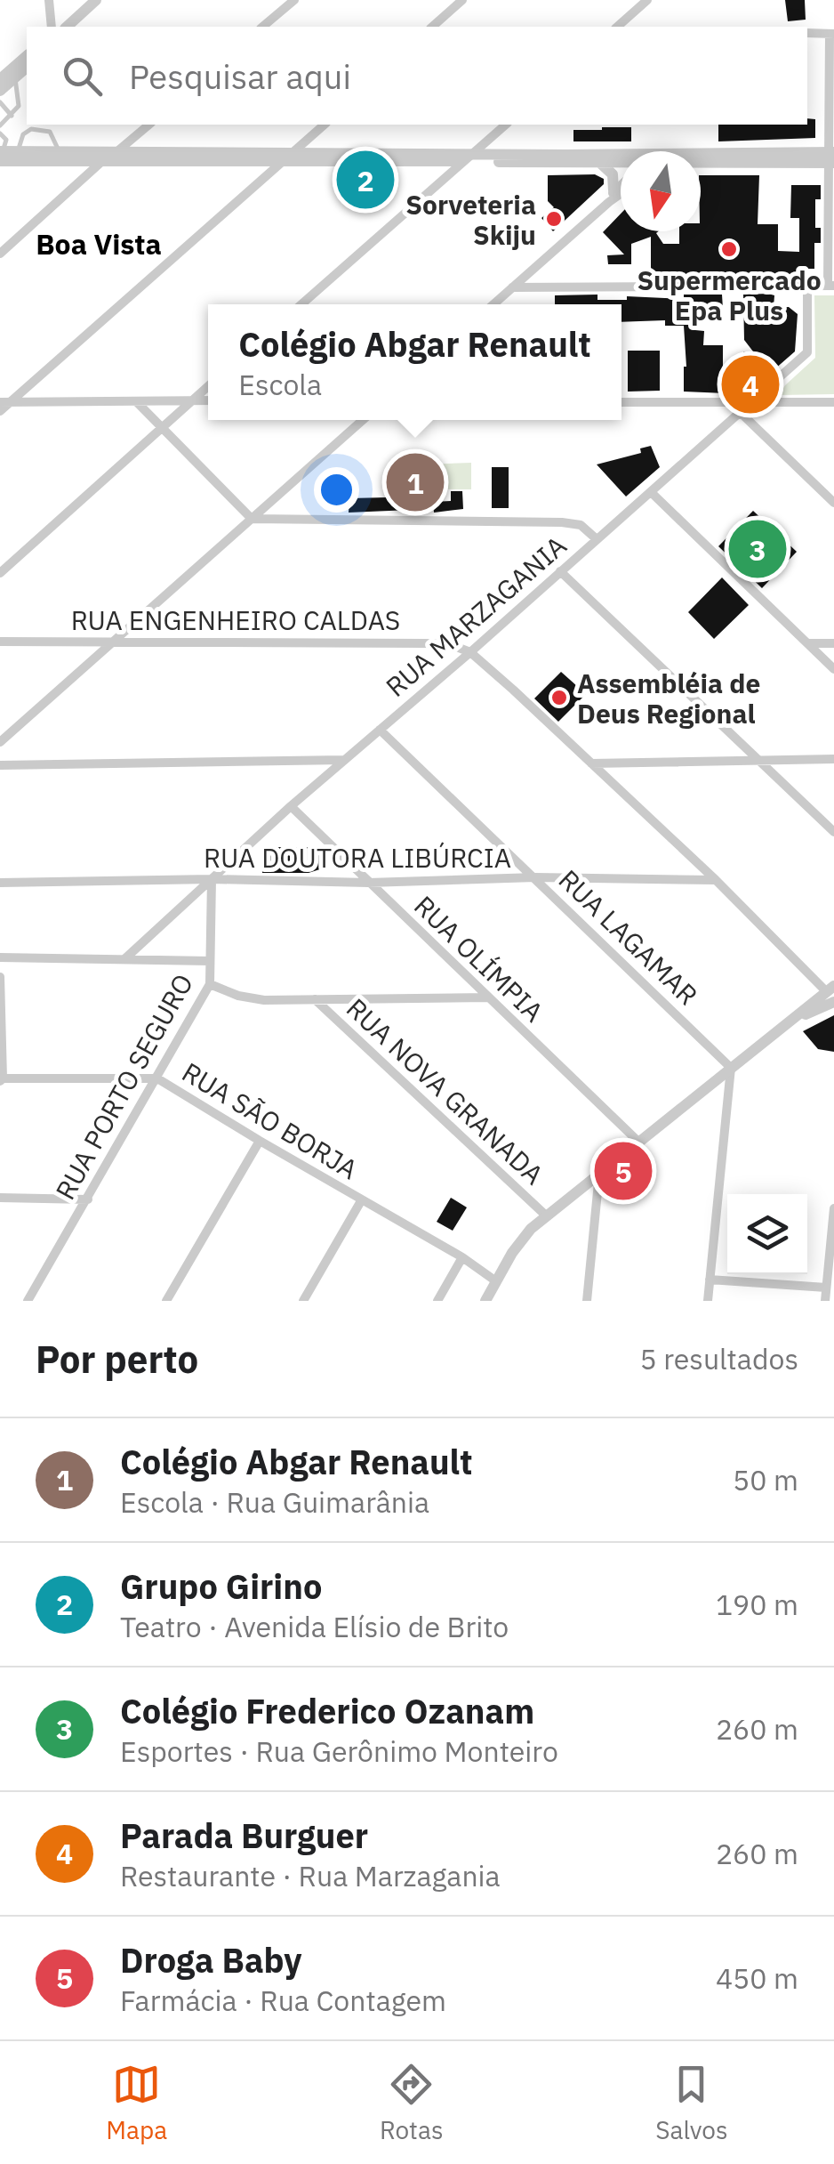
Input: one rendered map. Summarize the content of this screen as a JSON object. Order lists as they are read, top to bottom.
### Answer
{
  "streets": {
    "street": [
      "RUA MARZAGANIA",
      "RUA ENGENHEIRO CALDAS",
      "RUA DOUTORA LIBÚRCIA",
      "RUA LAGAMAR",
      "RUA OLÍMPIA",
      "RUA PORTO SEGURO",
      "RUA NOVA GRANADA",
      "RUA SÃO BORJA"
    ]
  },
  "crossings": [
    ["RUA MARZAGANIA", "RUA ENGENHEIRO CALDAS"],
    ["RUA MARZAGANIA", "RUA DOUTORA LIBÚRCIA"],
    ["RUA MARZAGANIA", "RUA LAGAMAR"],
    ["RUA MARZAGANIA", "RUA OLÍMPIA"],
    ["RUA MARZAGANIA", "RUA PORTO SEGURO"],
    ["RUA DOUTORA LIBÚRCIA", "RUA LAGAMAR"],
    ["RUA DOUTORA LIBÚRCIA", "RUA OLÍMPIA"],
    ["RUA DOUTORA LIBÚRCIA", "RUA PORTO SEGURO"],
    ["RUA PORTO SEGURO", "RUA SÃO BORJA"]
  ],
  "districts": ["Boa Vista"],
  "places": ["Sorveteria Skiju", "Supermercado Epa Plus", "Assembléia de Deus Regional"],
  "north": "bottom",
  "page": {
    "search": "Pesquisar aqui",
    "pins": [
      "2",
      "4",
      "1",
      "3",
      "5"
    ],
    "popup": ["Colégio Abgar Renault", "Escola"],
    "heading": ["Por perto", "5 resultados"],
    "list": [
      {
        "mark": "1",
        "name": "Colégio Abgar Renault",
        "note": "Escola · Rua Guimarânia",
        "value": "50 m"
      },
      {
        "mark": "2",
        "name": "Grupo Girino",
        "note": "Teatro · Avenida Elísio de Brito",
        "value": "190 m"
      },
      {
        "mark": "3",
        "name": "Colégio Frederico Ozanam",
        "note": "Esportes · Rua Gerônimo Monteiro",
        "value": "260 m"
      },
      {
        "mark": "4",
        "name": "Parada Burguer",
        "note": "Restaurante · Rua Marzagania",
        "value": "260 m"
      },
      {
        "mark": "5",
        "name": "Droga Baby",
        "note": "Farmácia · Rua Contagem",
        "value": "450 m"
      }
    ],
    "nav": ["Mapa", "Rotas", "Salvos"]
  }
}
